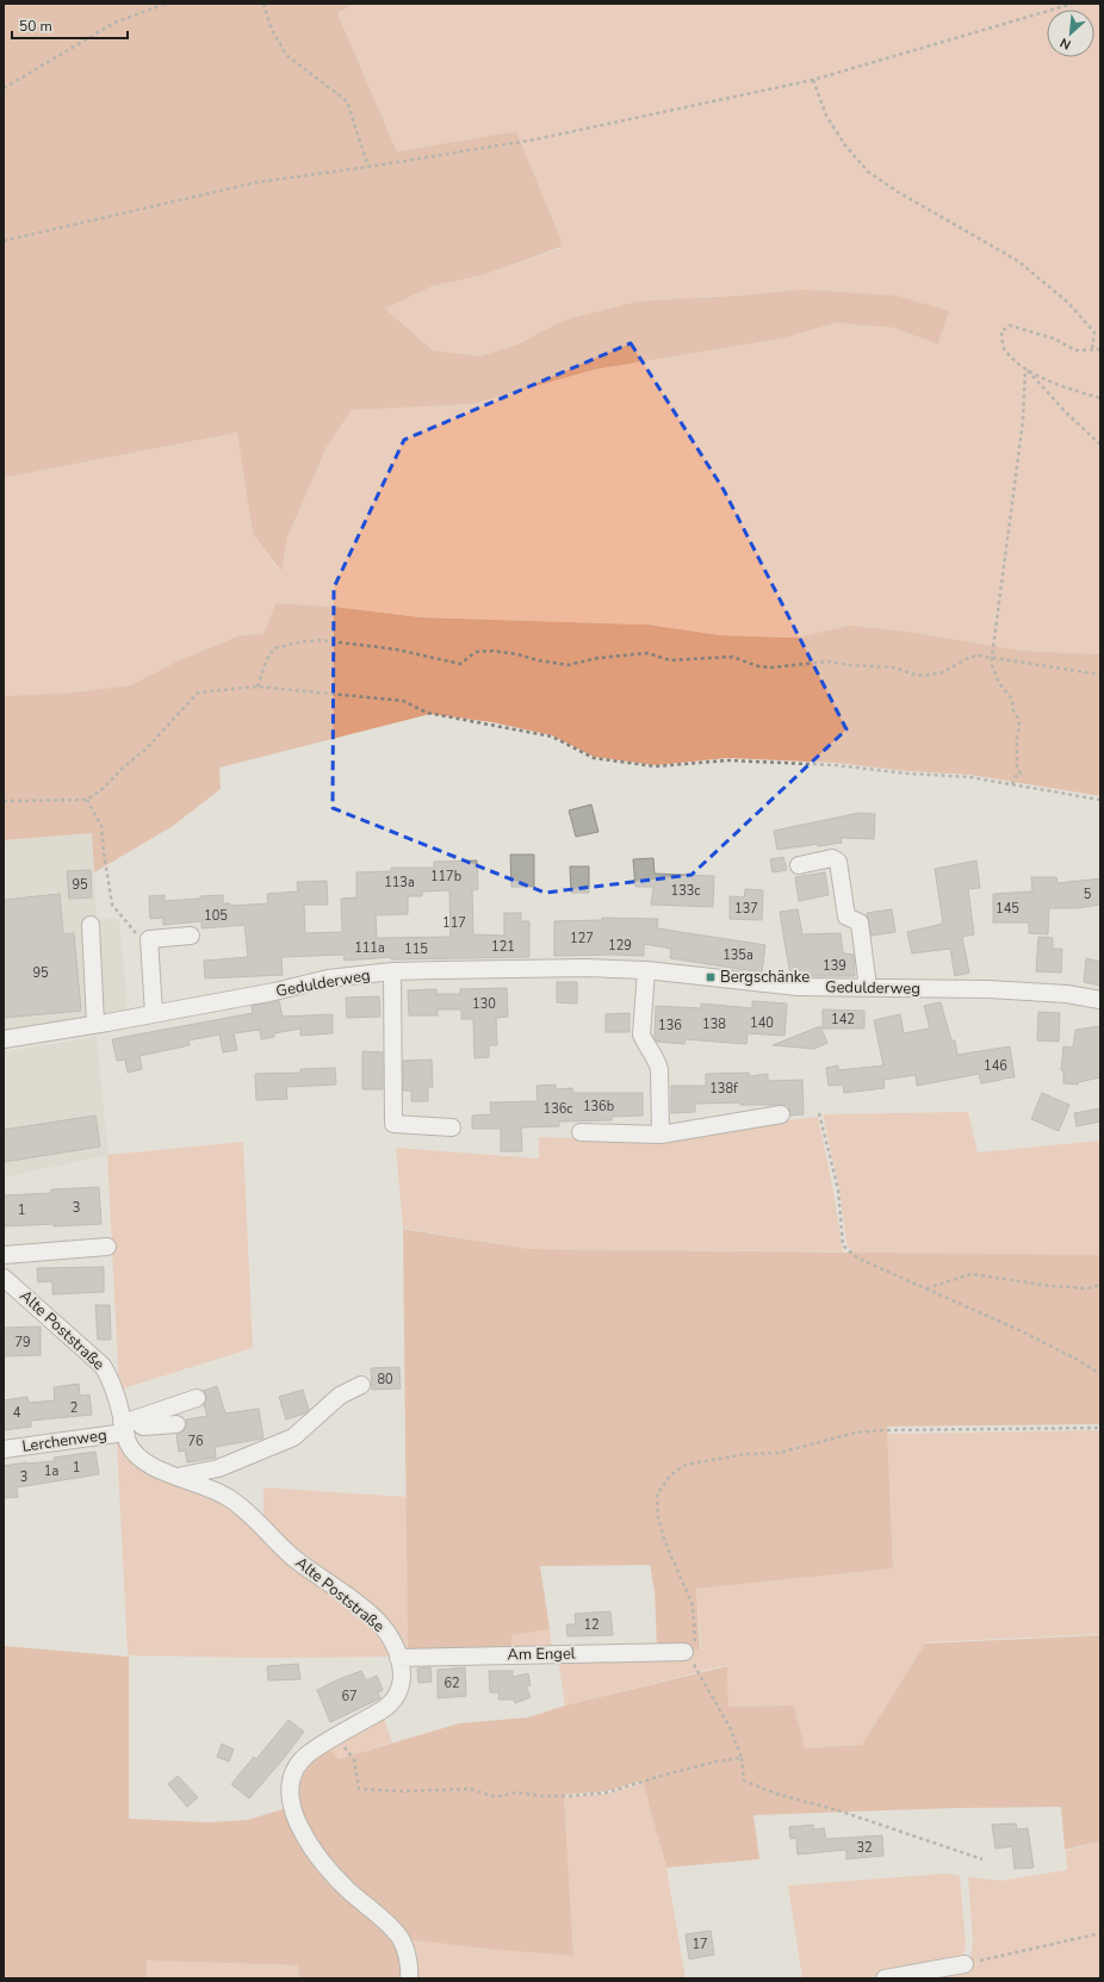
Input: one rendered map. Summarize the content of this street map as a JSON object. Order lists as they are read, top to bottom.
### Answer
{
  "streets": {
    "street": [
      "Gedulderweg",
      "Alte Poststraße",
      "Lerchenweg",
      "Am Engel"
    ]
  },
  "crossings": [
    ["Alte Poststraße", "Lerchenweg"],
    ["Alte Poststraße", "Am Engel"]
  ],
  "places": {
    "transit": ["Bergschänke"]
  },
  "house_numbers": [
    "117b",
    "113a",
    "95",
    "133c",
    "5",
    "137",
    "145",
    "105",
    "117",
    "127",
    "129",
    "121",
    "111a",
    "115",
    "135a",
    "139",
    "95",
    "130",
    "142",
    "140",
    "138",
    "136",
    "146",
    "138f",
    "136b",
    "136c",
    "3",
    "1",
    "79",
    "80",
    "2",
    "4",
    "76",
    "1",
    "1a",
    "3",
    "12",
    "62",
    "67",
    "32",
    "17"
  ],
  "scale_bar": "50 m",
  "north": "bottom left"
}
